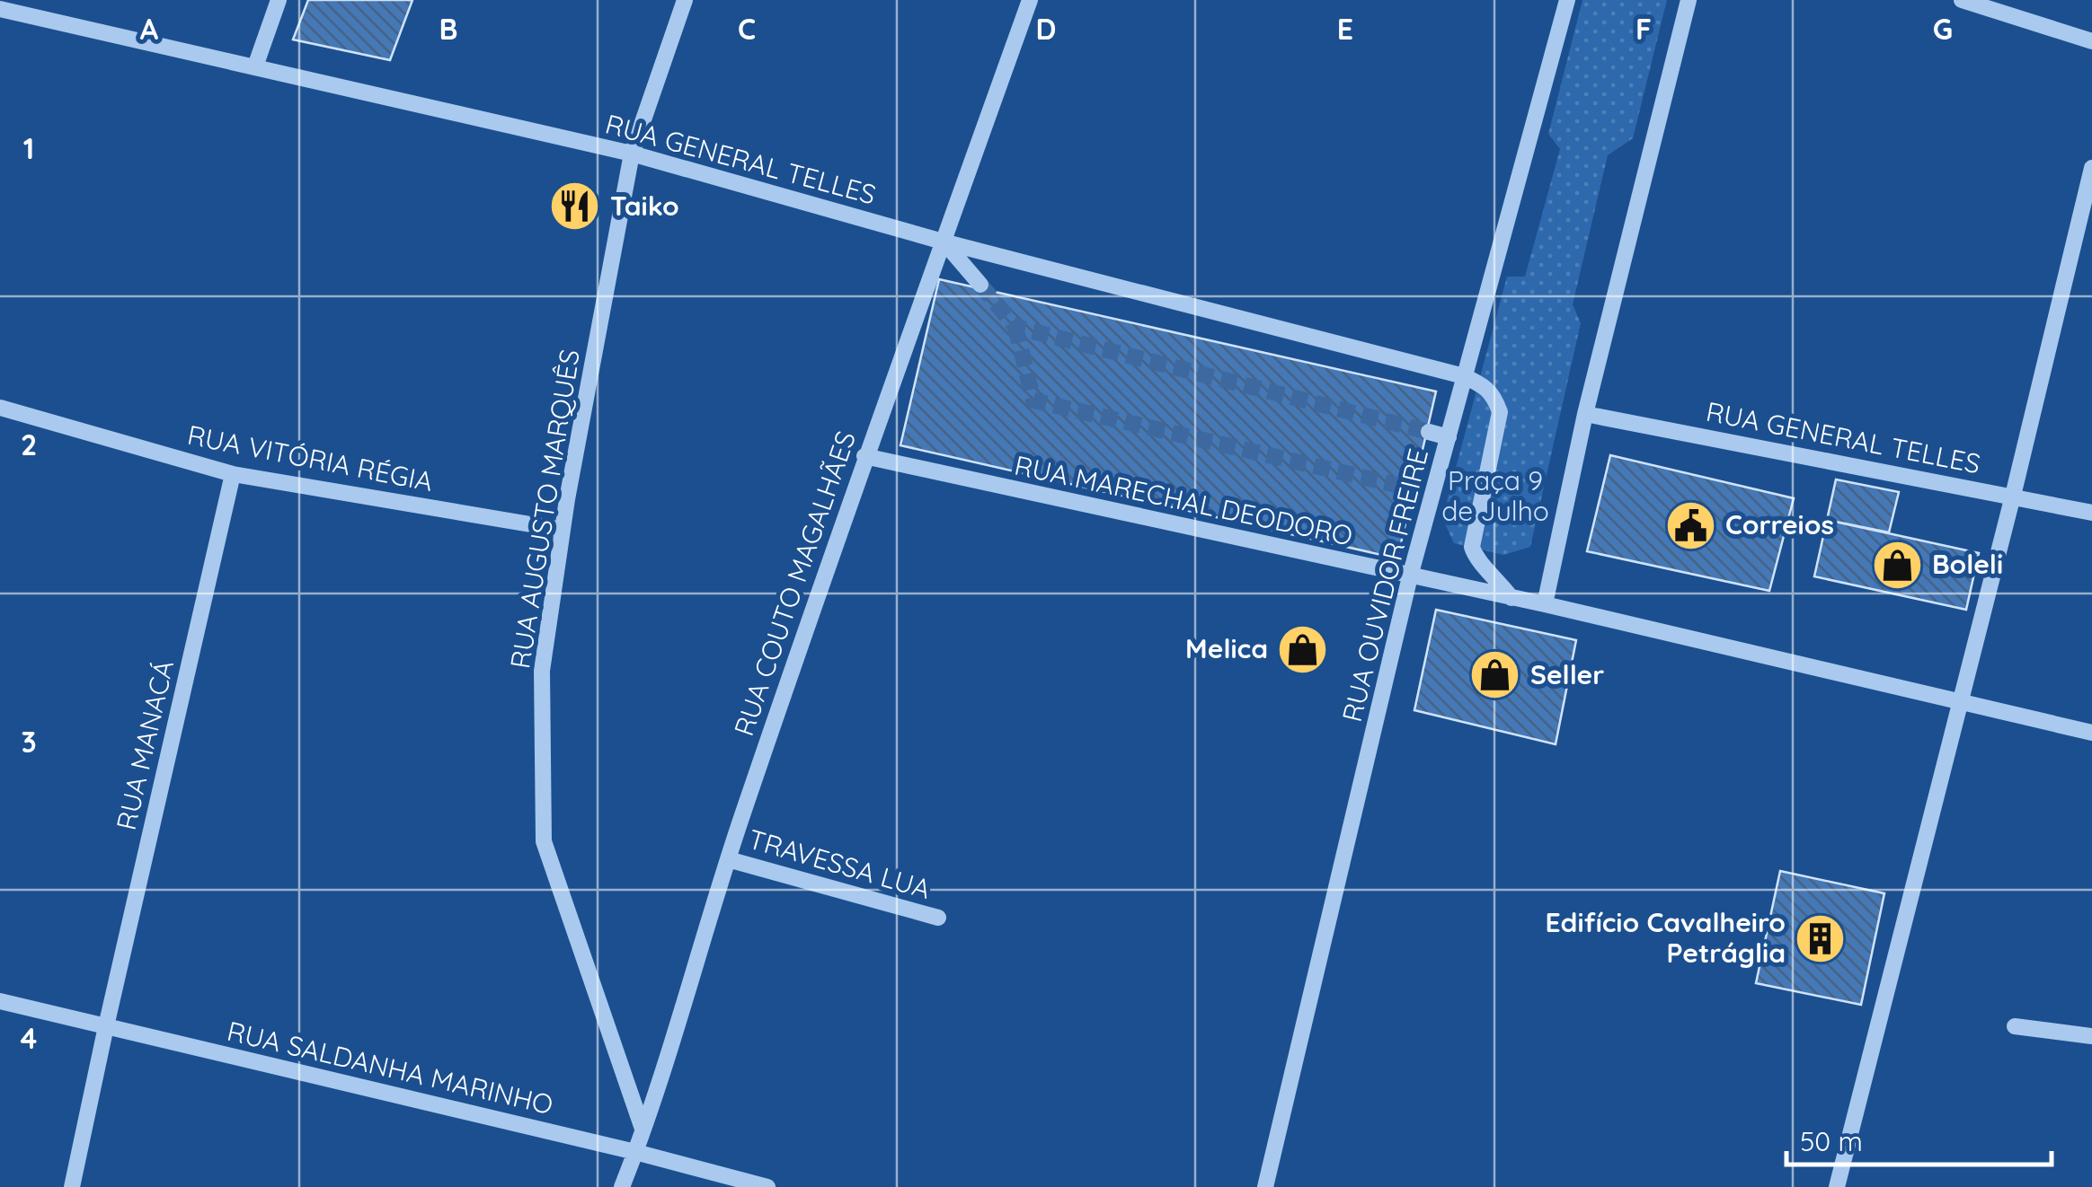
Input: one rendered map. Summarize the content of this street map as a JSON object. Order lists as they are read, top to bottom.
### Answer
{
  "streets": {
    "street": [
      "RUA GENERAL TELLES",
      "RUA VITÓRIA RÉGIA",
      "RUA MARECHAL DEODORO",
      "RUA AUGUSTO MARQUÊS",
      "RUA COUTO MAGALHÃES",
      "RUA OUVIDOR FREIRE",
      "RUA MANACÁ",
      "TRAVESSA LUA",
      "RUA SALDANHA MARINHO"
    ]
  },
  "crossings": [
    ["RUA GENERAL TELLES", "RUA AUGUSTO MARQUÊS"],
    ["RUA GENERAL TELLES", "RUA COUTO MAGALHÃES"],
    ["RUA GENERAL TELLES", "RUA OUVIDOR FREIRE"],
    ["RUA VITÓRIA RÉGIA", "RUA AUGUSTO MARQUÊS"],
    ["RUA VITÓRIA RÉGIA", "RUA MANACÁ"],
    ["RUA MARECHAL DEODORO", "RUA COUTO MAGALHÃES"],
    ["RUA MARECHAL DEODORO", "RUA OUVIDOR FREIRE"],
    ["RUA AUGUSTO MARQUÊS", "RUA COUTO MAGALHÃES"],
    ["RUA COUTO MAGALHÃES", "TRAVESSA LUA"],
    ["RUA COUTO MAGALHÃES", "RUA SALDANHA MARINHO"],
    ["RUA MANACÁ", "RUA SALDANHA MARINHO"]
  ],
  "parks": ["Praça 9 de Julho"],
  "places": {
    "restaurant": ["Taiko"],
    "public building": ["Correios"],
    "shop": ["Boleli", "Melica", "Seller"],
    "building": ["Edifício Cavalheiro Petráglia"]
  },
  "scale_bar": "50 m",
  "grid": {
    "columns": [
      "A",
      "B",
      "C",
      "D",
      "E",
      "F",
      "G"
    ],
    "rows": [
      "1",
      "2",
      "3",
      "4"
    ]
  }
}
